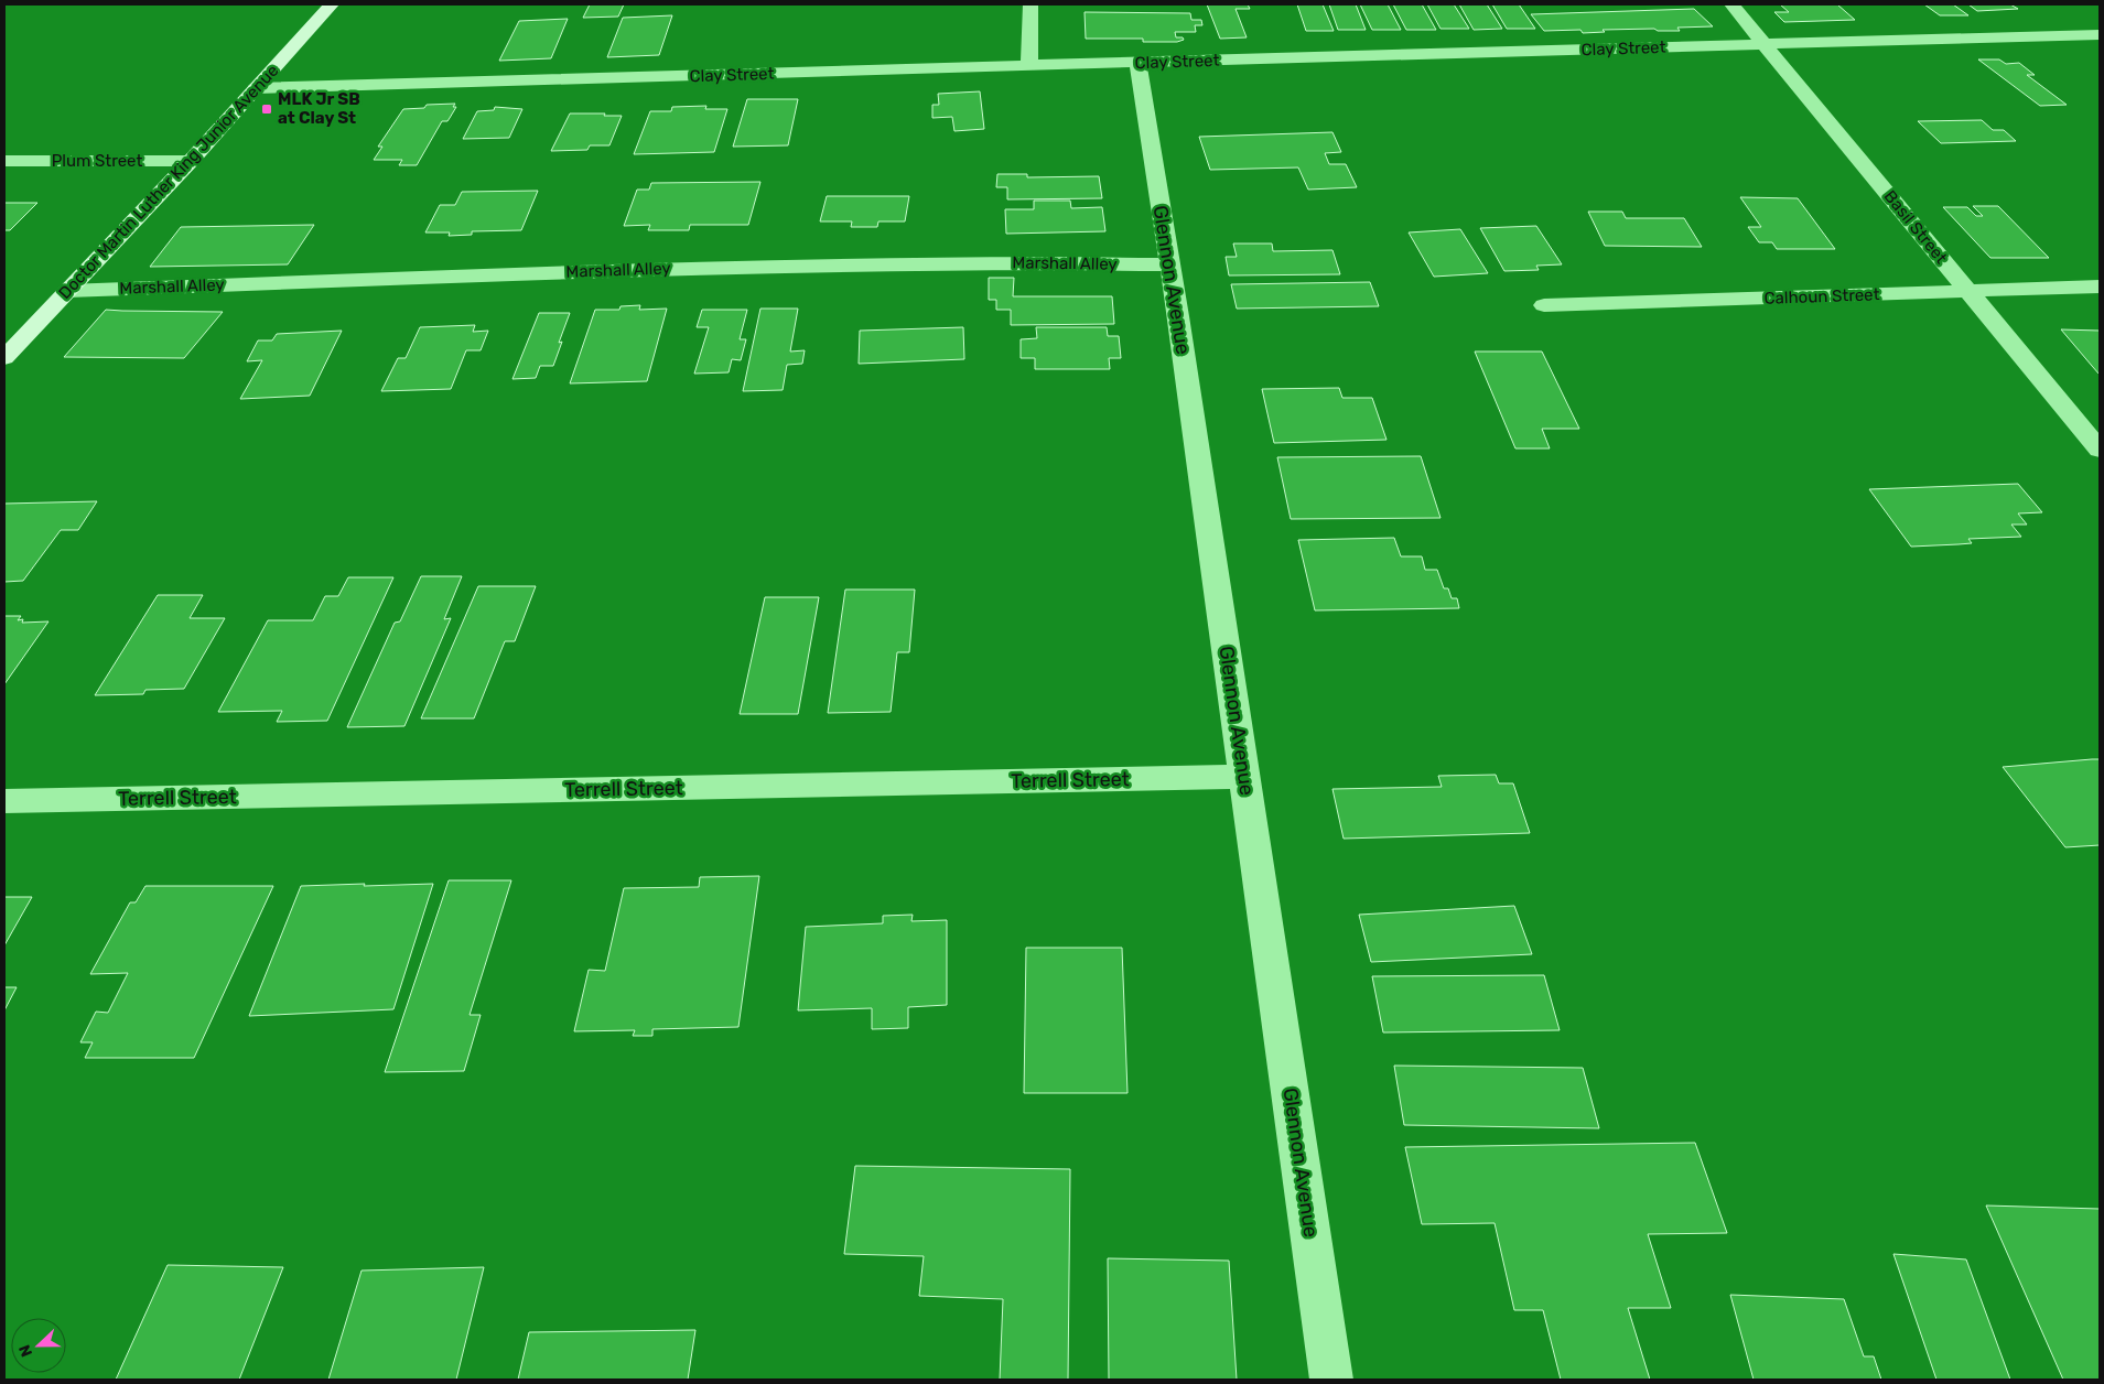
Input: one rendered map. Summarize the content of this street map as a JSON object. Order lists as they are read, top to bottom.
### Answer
{
  "streets": {
    "main road": ["Doctor Martin Luther King Junior Avenue"],
    "street": [
      "Clay Street",
      "Plum Street",
      "Basil Street",
      "Marshall Alley",
      "Glennon Avenue",
      "Calhoun Street",
      "Terrell Street"
    ]
  },
  "crossings": [
    ["Clay Street", "Doctor Martin Luther King Junior Avenue"],
    ["Clay Street", "Basil Street"],
    ["Clay Street", "Glennon Avenue"],
    ["Plum Street", "Doctor Martin Luther King Junior Avenue"],
    ["Doctor Martin Luther King Junior Avenue", "Marshall Alley"],
    ["Basil Street", "Calhoun Street"],
    ["Marshall Alley", "Glennon Avenue"],
    ["Glennon Avenue", "Terrell Street"]
  ],
  "places": {
    "transit": ["MLK Jr SB at Clay St"]
  },
  "north": "left"
}
